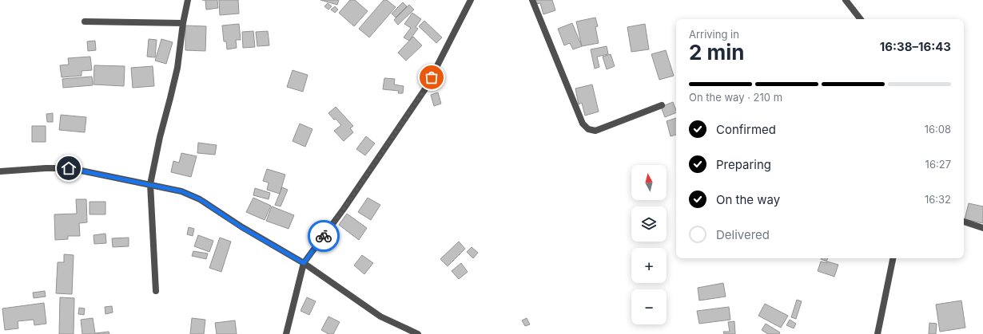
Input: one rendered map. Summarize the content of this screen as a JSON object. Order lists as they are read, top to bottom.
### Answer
{
  "north": "top",
  "page": {
    "heading": ["2 min", "Arriving in", "16:38–16:43"],
    "bar": "On the way · 210 m",
    "list": [
      ["Confirmed", "16:08"],
      ["Preparing", "16:27"],
      ["On the way", "16:32"],
      "Delivered"
    ],
    "map_buttons": ["+", "−"]
  }
}
